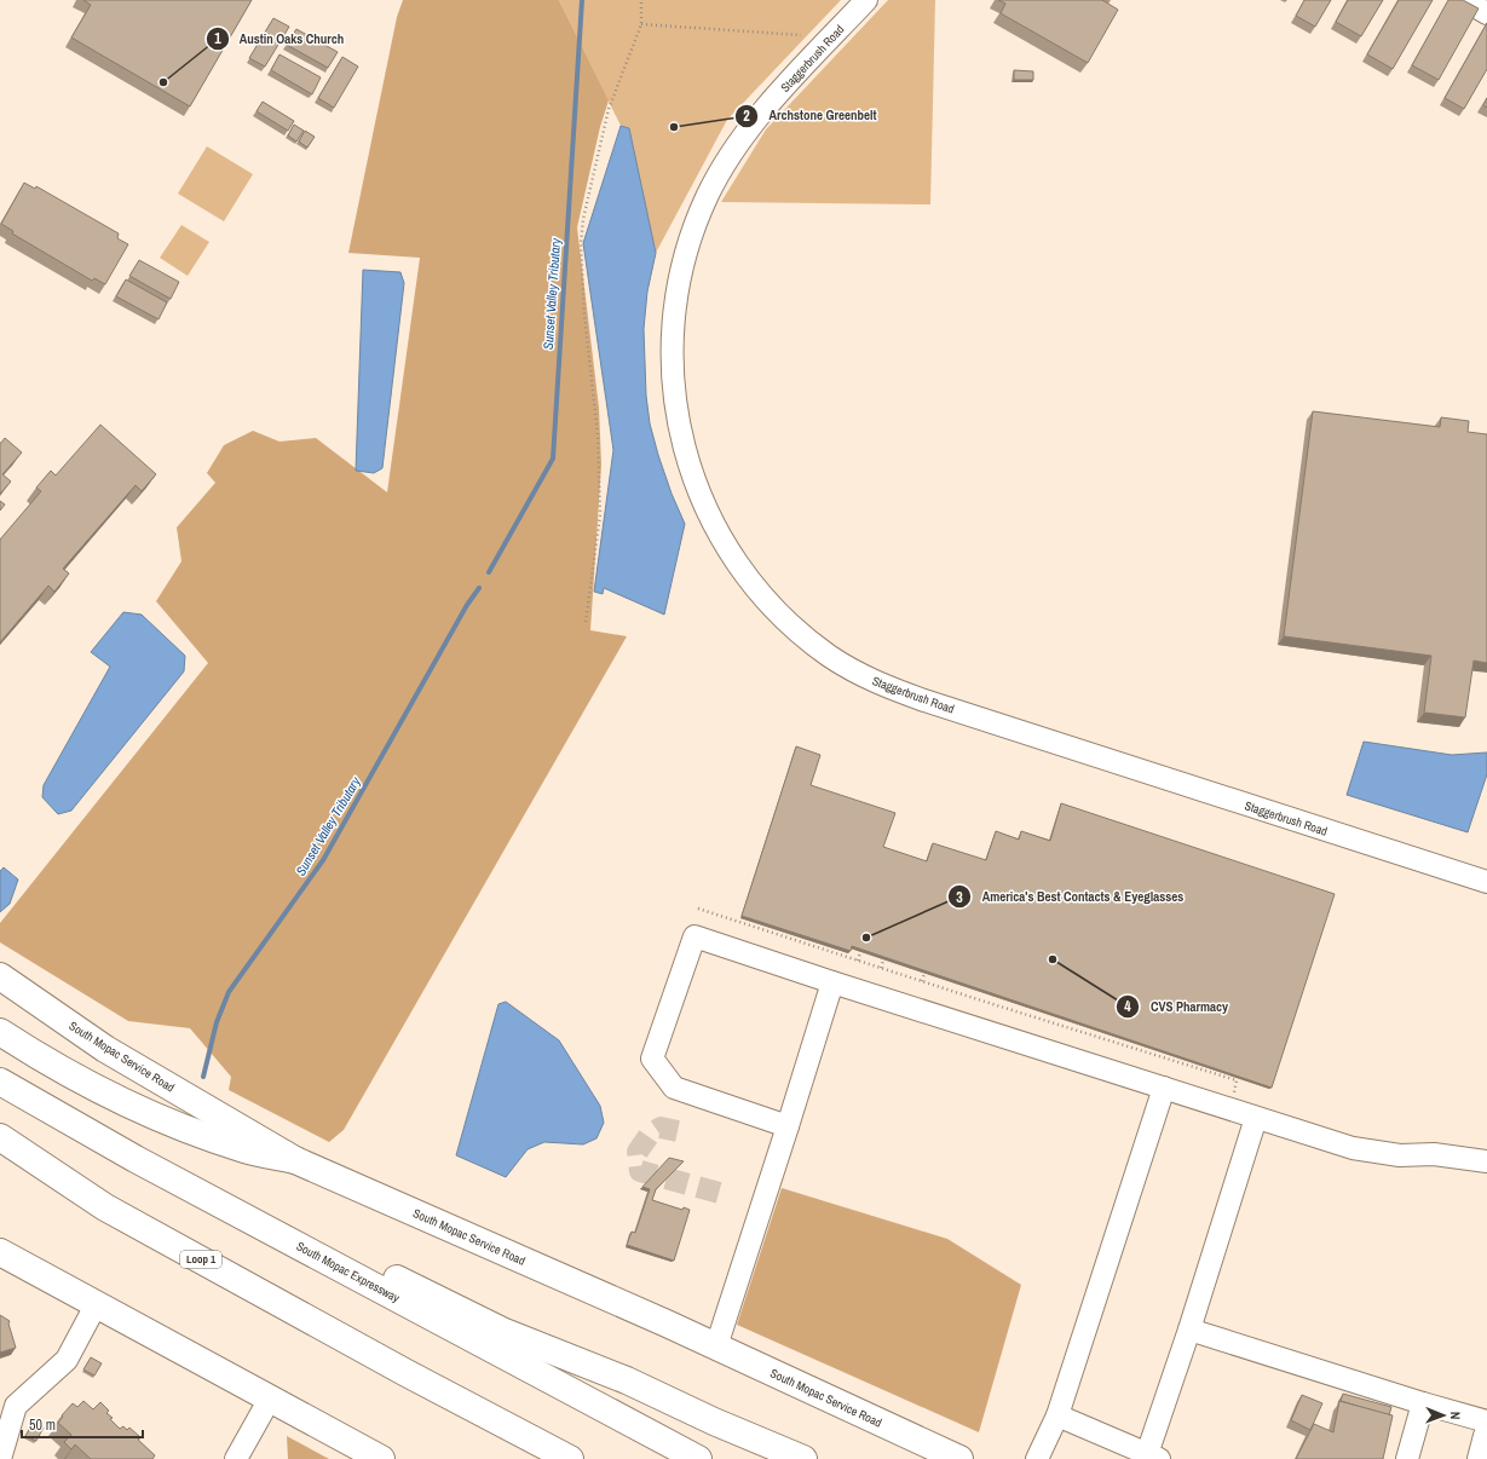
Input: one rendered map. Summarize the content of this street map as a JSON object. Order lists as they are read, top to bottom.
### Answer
{
  "streets": {
    "main road": ["South Mopac Service Road", "Loop 1", "South Mopac Expressway"],
    "street": ["Staggerbrush Road"]
  },
  "water": ["Sunset Valley Tributary"],
  "places": [
    "Austin Oaks Church",
    "Archstone Greenbelt",
    "America's Best Contacts & Eyeglasses",
    "CVS Pharmacy"
  ],
  "scale_bar": "50 m",
  "north": "right"
}
